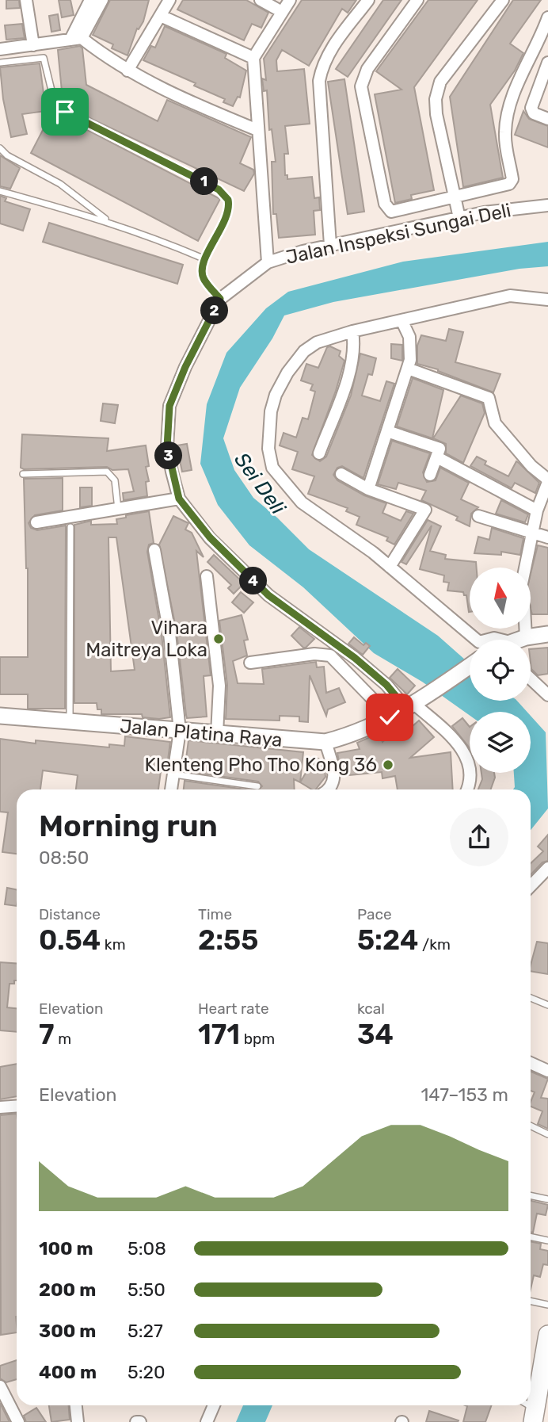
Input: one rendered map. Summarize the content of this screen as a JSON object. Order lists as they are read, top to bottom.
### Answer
{
  "streets": {
    "main road": ["Jalan Platina Raya"],
    "street": ["Jalan Inspeksi Sungai Deli"]
  },
  "crossings": [
    ["Jalan Inspeksi Sungai Deli", "Jalan Platina Raya"]
  ],
  "water": ["Sei Deli"],
  "places": ["Vihara Maitreya Loka", "Klenteng Pho Tho Kong 36"],
  "north": "top",
  "page": {
    "pins": [
      "1",
      "2",
      "3",
      "4"
    ],
    "heading": ["Morning run", "08:50"],
    "stats": [
      ["Distance", "0.54 km"],
      ["Time", "2:55"],
      ["Pace", "5:24 /km"],
      ["Elevation", "7 m"],
      ["Heart rate", "171 bpm"],
      ["kcal", "34"]
    ],
    "chart": ["Elevation", "147–153 m"],
    "list": [
      {
        "name": "100 m",
        "note": "5:08"
      },
      {
        "name": "200 m",
        "note": "5:50"
      },
      {
        "name": "300 m",
        "note": "5:27"
      },
      {
        "name": "400 m",
        "note": "5:20"
      }
    ]
  }
}
